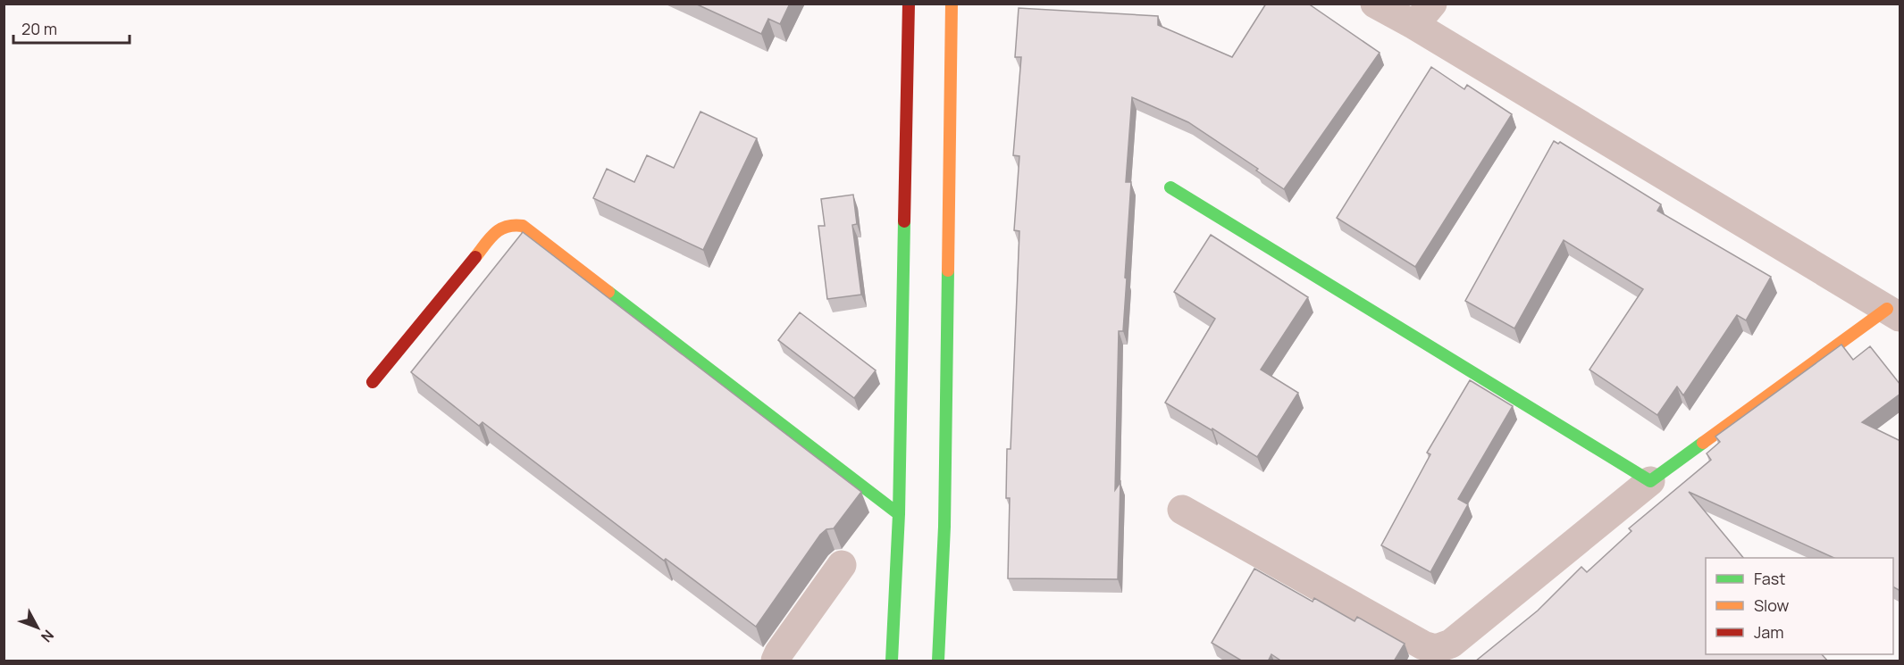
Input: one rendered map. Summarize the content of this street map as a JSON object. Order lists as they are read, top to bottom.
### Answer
{
  "legend": ["Fast", "Slow", "Jam"],
  "scale_bar": "20 m",
  "north": "bottom right"
}
